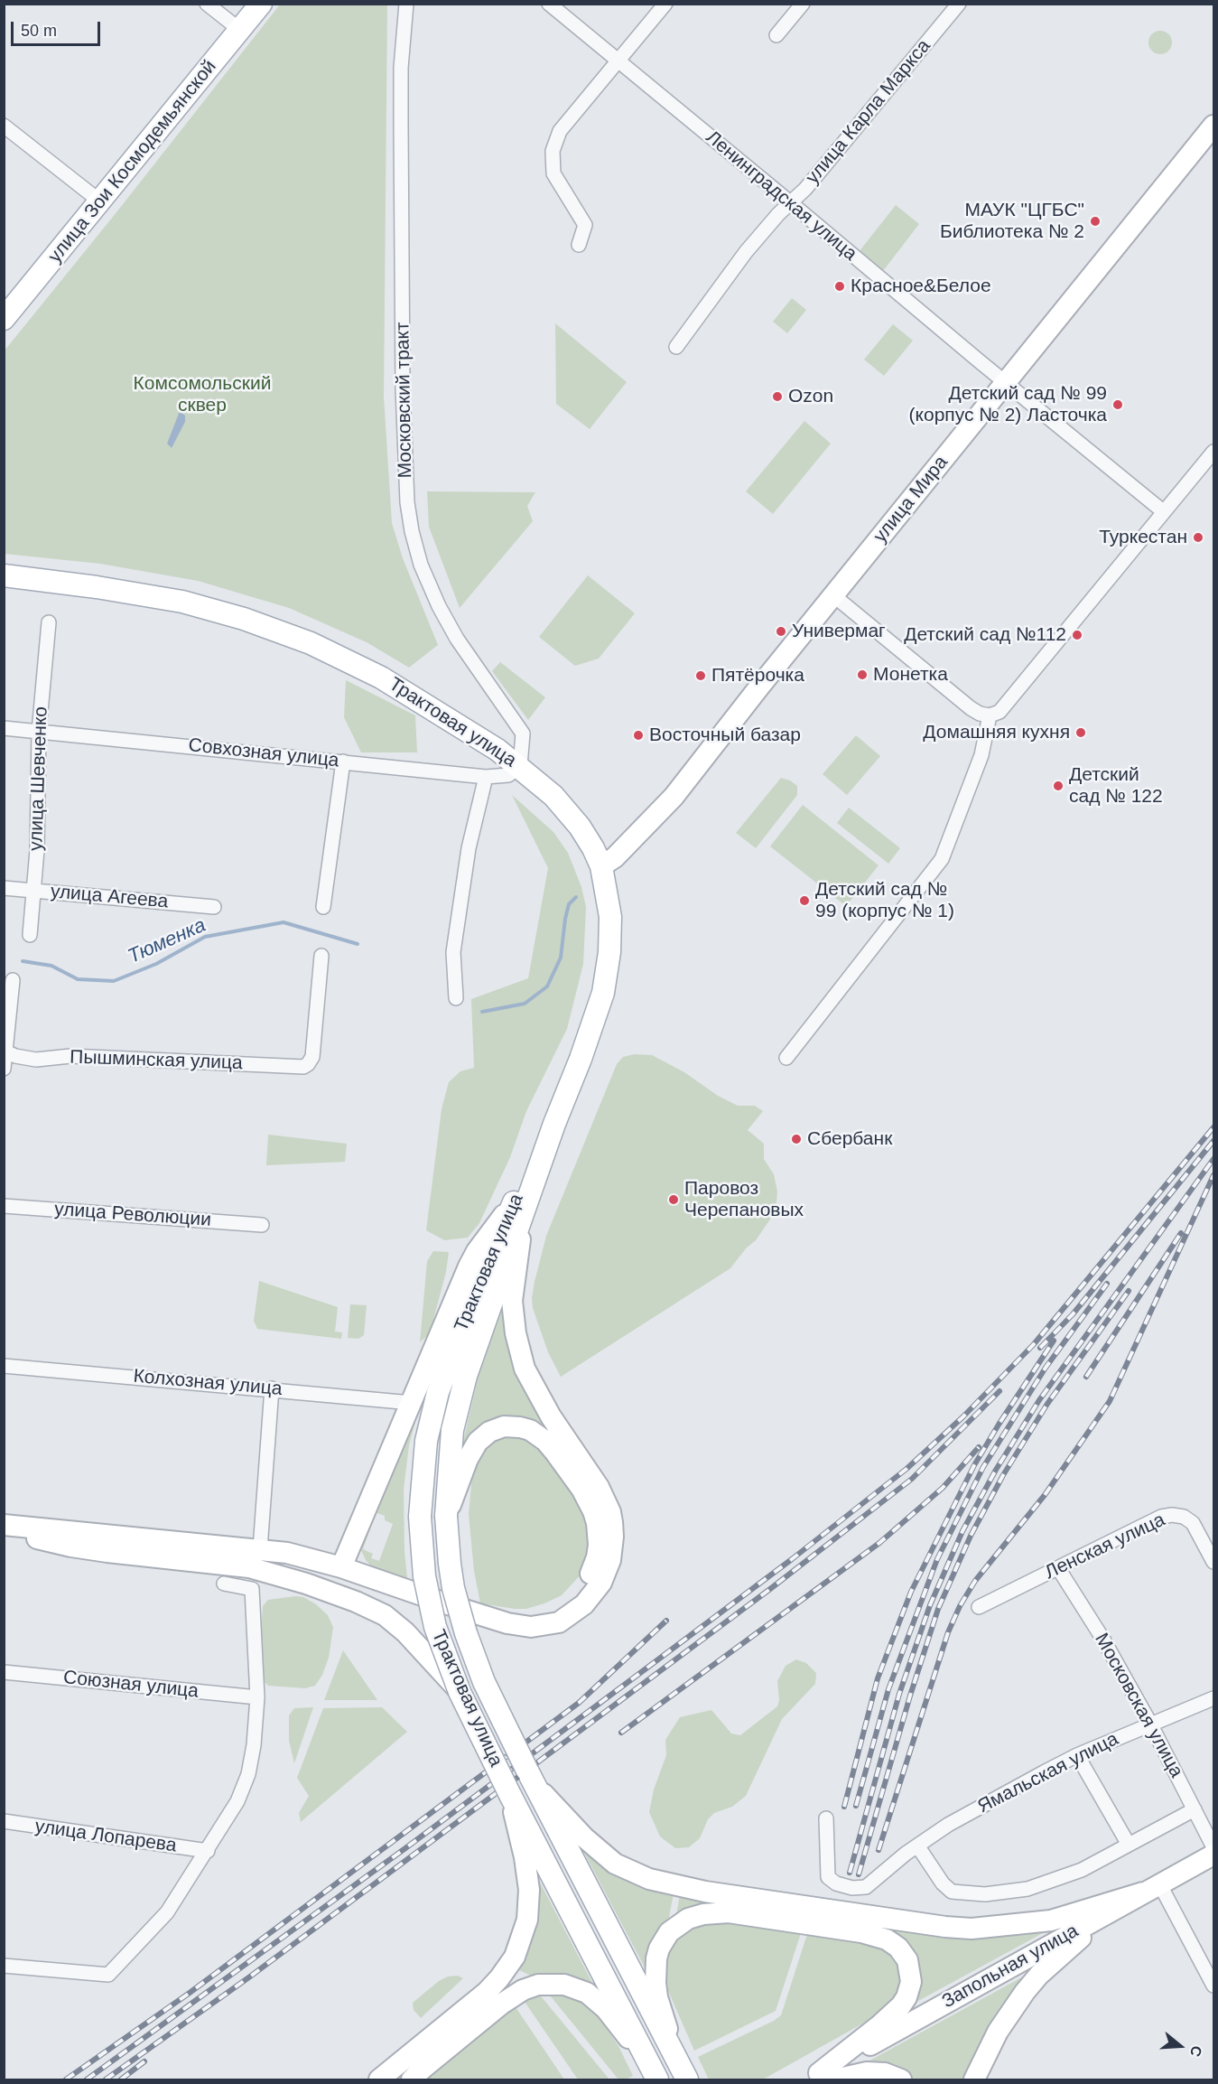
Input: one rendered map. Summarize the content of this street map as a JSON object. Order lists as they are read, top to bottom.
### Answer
{
  "streets": {
    "main road": ["улица Зои Космодемьянской", "Трактовая улица"],
    "street": [
      "улица Карла Маркса",
      "Ленинградская улица",
      "Московский тракт",
      "улица Мира",
      "Совхозная улица",
      "улица Шевченко",
      "улица Агеева",
      "Пышминская улица",
      "улица Революции",
      "Колхозная улица",
      "Ленская улица",
      "Союзная улица",
      "Московская улица",
      "Ямальская улица",
      "улица Лопарева",
      "Запольная улица"
    ]
  },
  "crossings": [
    ["улица Карла Маркса", "Ленинградская улица"],
    ["Ленинградская улица", "улица Мира"],
    ["Московский тракт", "Трактовая улица"],
    ["Московский тракт", "Совхозная улица"],
    ["улица Мира", "Трактовая улица"],
    ["Трактовая улица", "Совхозная улица"],
    ["Совхозная улица", "улица Шевченко"],
    ["улица Шевченко", "улица Агеева"],
    ["Ленская улица", "Московская улица"],
    ["Московская улица", "Ямальская улица"]
  ],
  "water": ["Тюменка"],
  "parks": ["Комсомольский сквер"],
  "places": [
    "МАУК \"ЦГБС\" Библиотека № 2",
    "Красное&Белое",
    "Ozon",
    "Детский сад № 99 (корпус № 2) Ласточка",
    "Туркестан",
    "Универмаг",
    "Детский сад №112",
    "Монетка",
    "Пятёрочка",
    "Домашняя кухня",
    "Восточный базар",
    "Детский сад № 122",
    "Детский сад № 99 (корпус № 1)",
    "Сбербанк",
    "Паровоз Черепановых"
  ],
  "scale_bar": "50 m",
  "north": "right"
}
